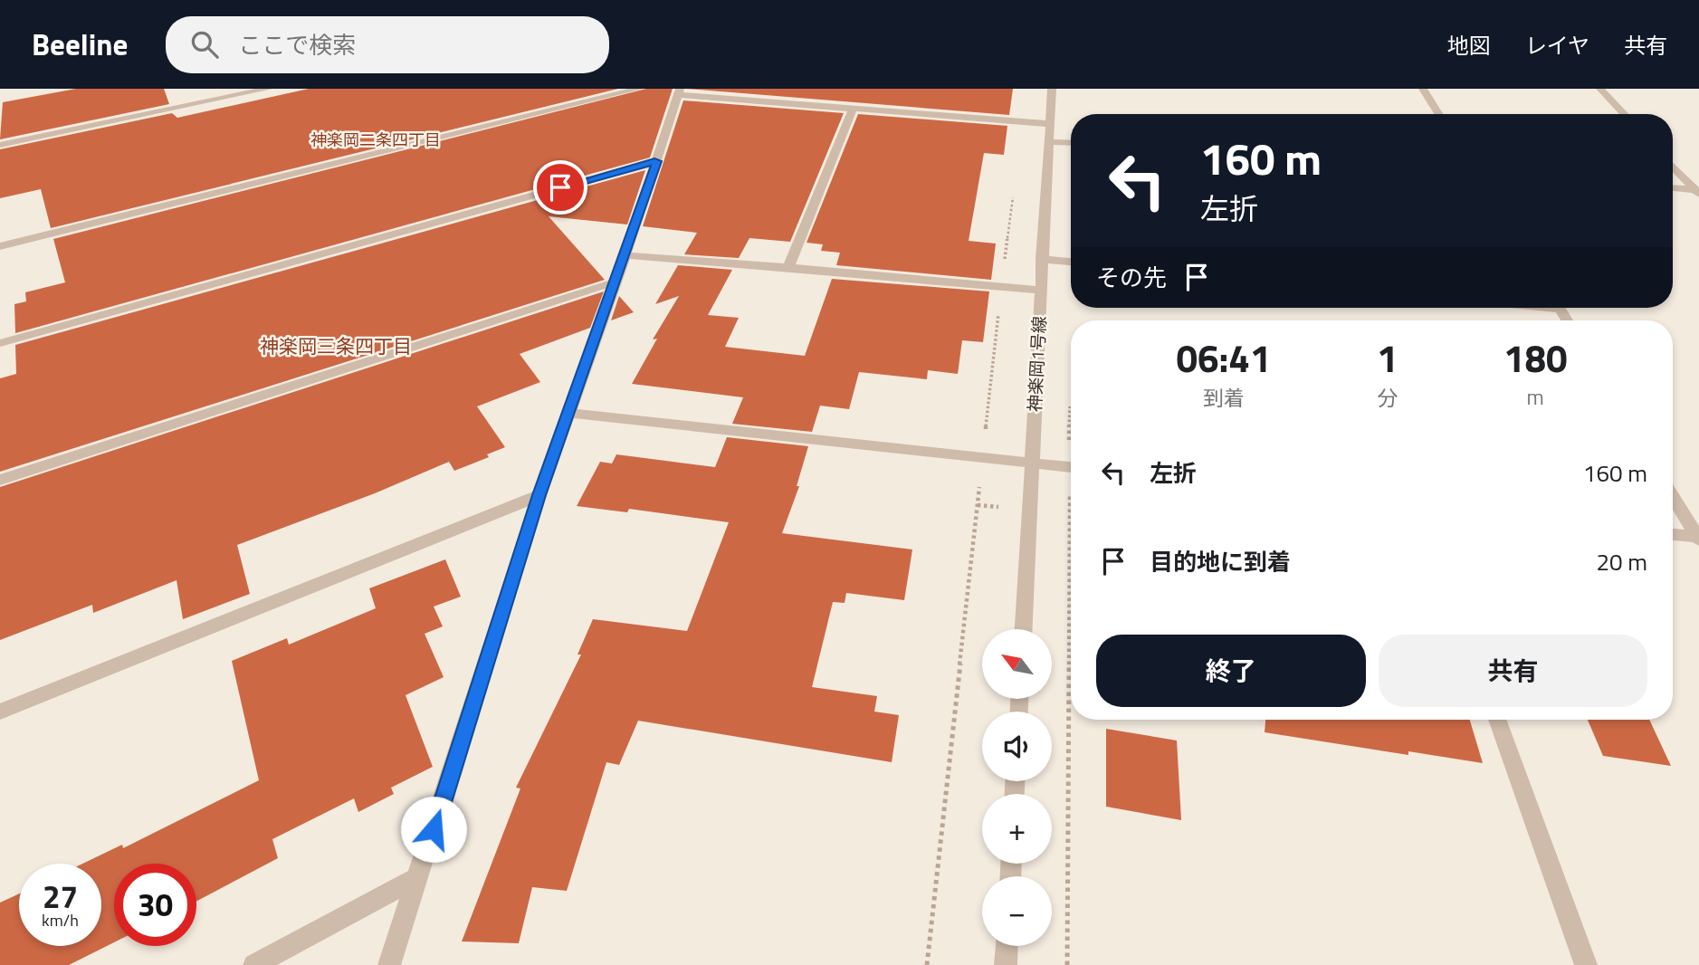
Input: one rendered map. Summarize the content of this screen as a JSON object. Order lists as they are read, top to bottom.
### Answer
{
  "streets": {
    "street": ["神楽岡1号線"]
  },
  "districts": ["神楽岡二条四丁目", "神楽岡三条四丁目"],
  "north": "top left",
  "page": {
    "header": "Beeline",
    "search": "ここで検索",
    "nav": ["地図", "レイヤ", "共有"],
    "turn": ["160 m", "左折"],
    "then": "その先",
    "eta": [
      "06:41",
      "到着",
      "1",
      "分",
      "180",
      "m"
    ],
    "list": [
      {
        "name": "左折",
        "value": "160 m"
      },
      {
        "name": "目的地に到着",
        "value": "20 m"
      }
    ],
    "buttons": ["終了", "共有"],
    "map_buttons": ["+", "−"],
    "speed": "27 km/h",
    "limit": "30"
  }
}
